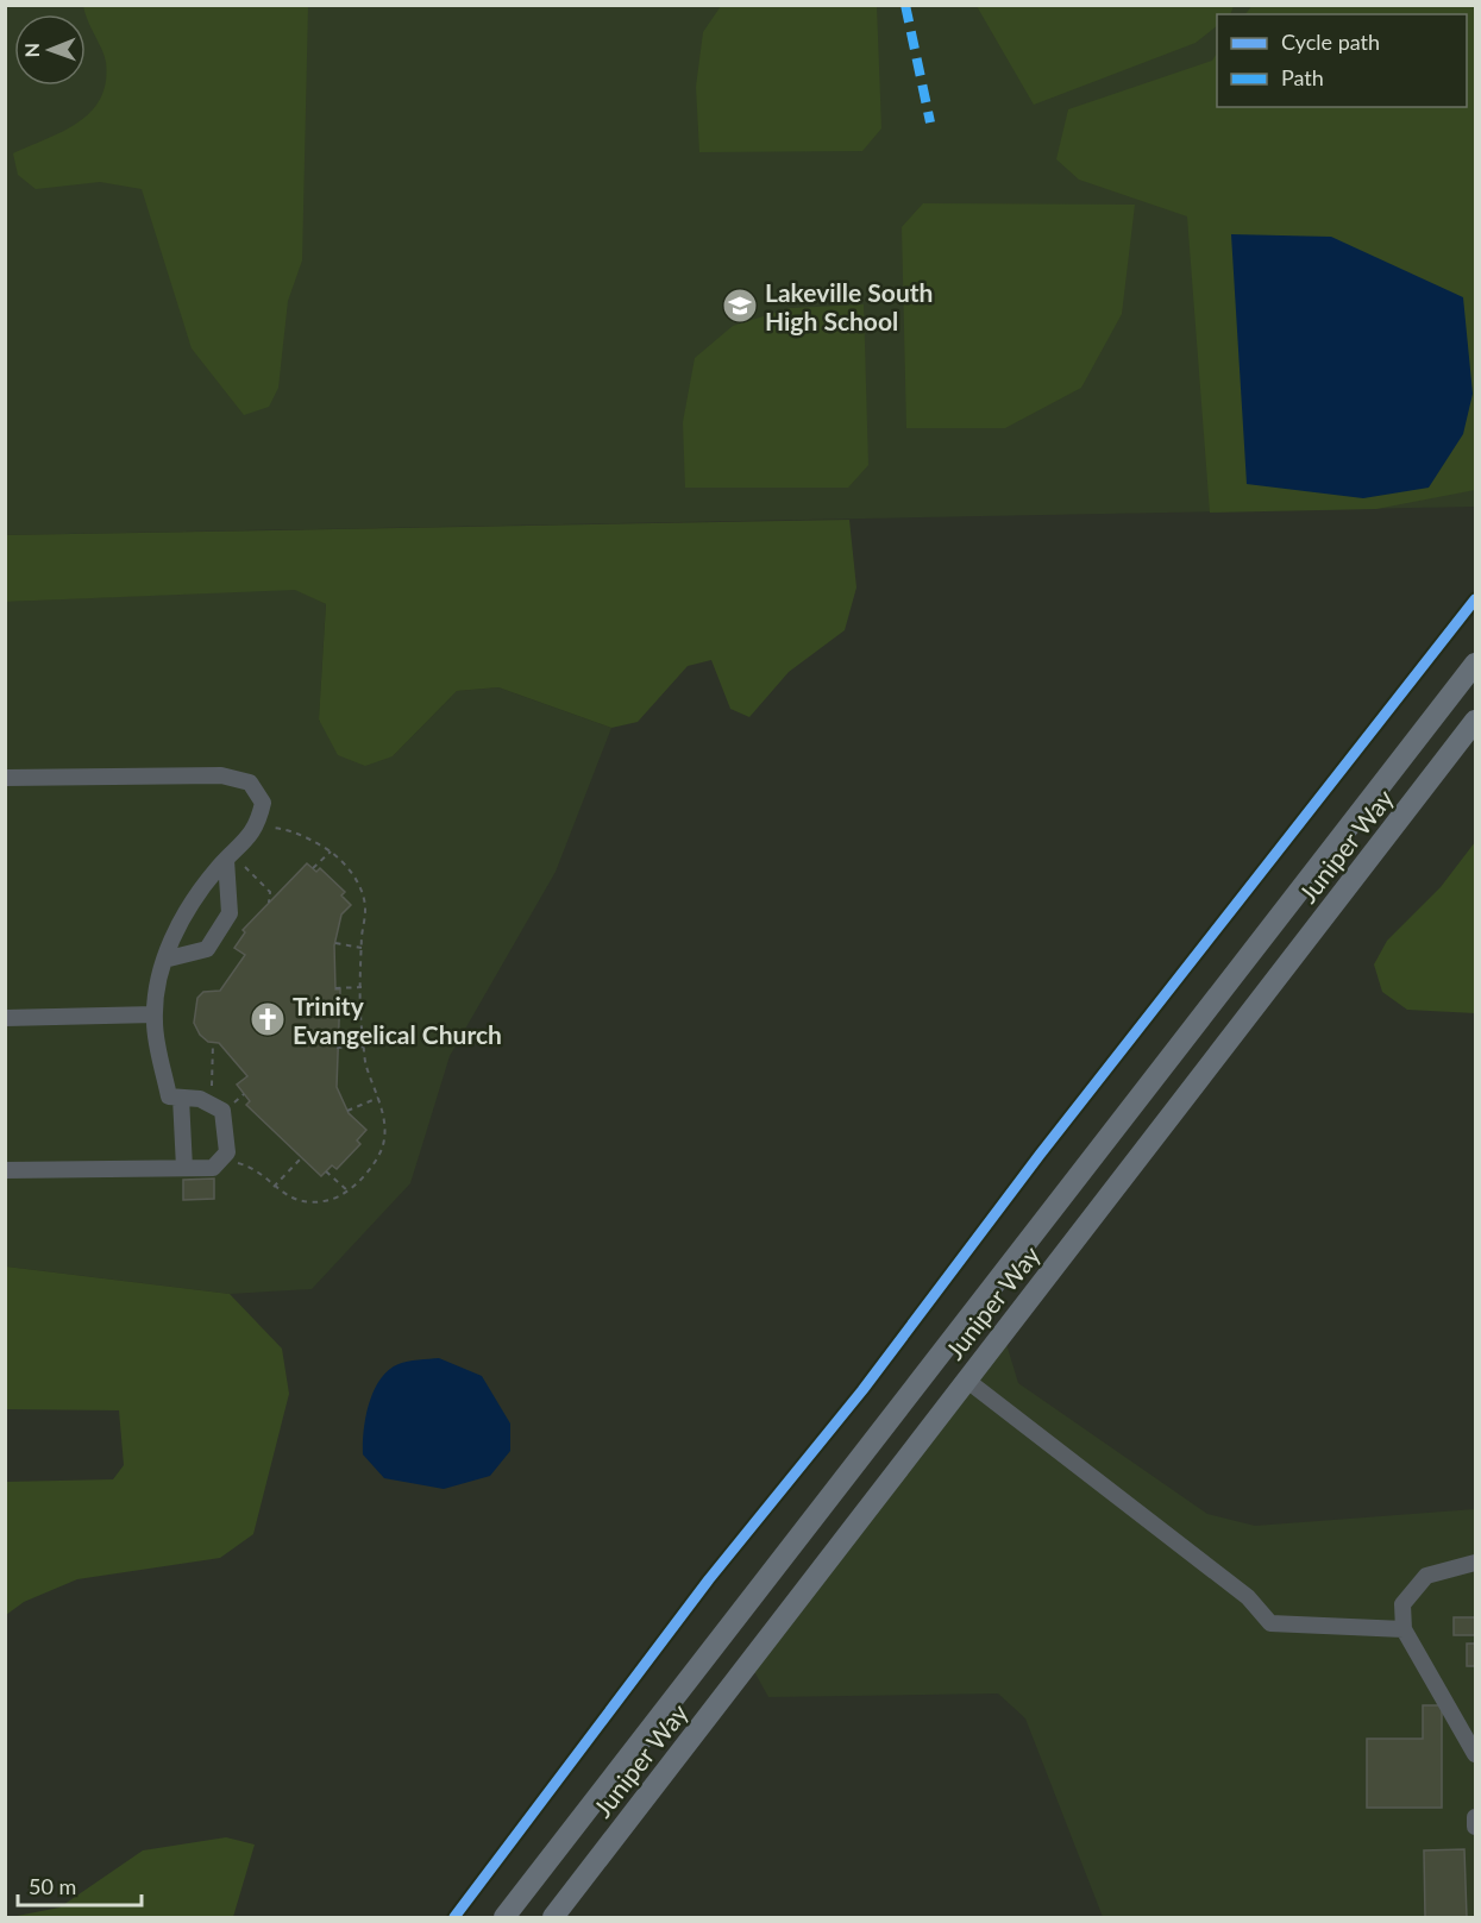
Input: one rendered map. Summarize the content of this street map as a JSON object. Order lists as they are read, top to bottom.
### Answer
{
  "streets": {
    "main road": ["Juniper Way"]
  },
  "places": {
    "school or university": ["Lakeville South High School"],
    "church": ["Trinity Evangelical Church"]
  },
  "legend": ["Cycle path", "Path"],
  "scale_bar": "50 m",
  "north": "left"
}
